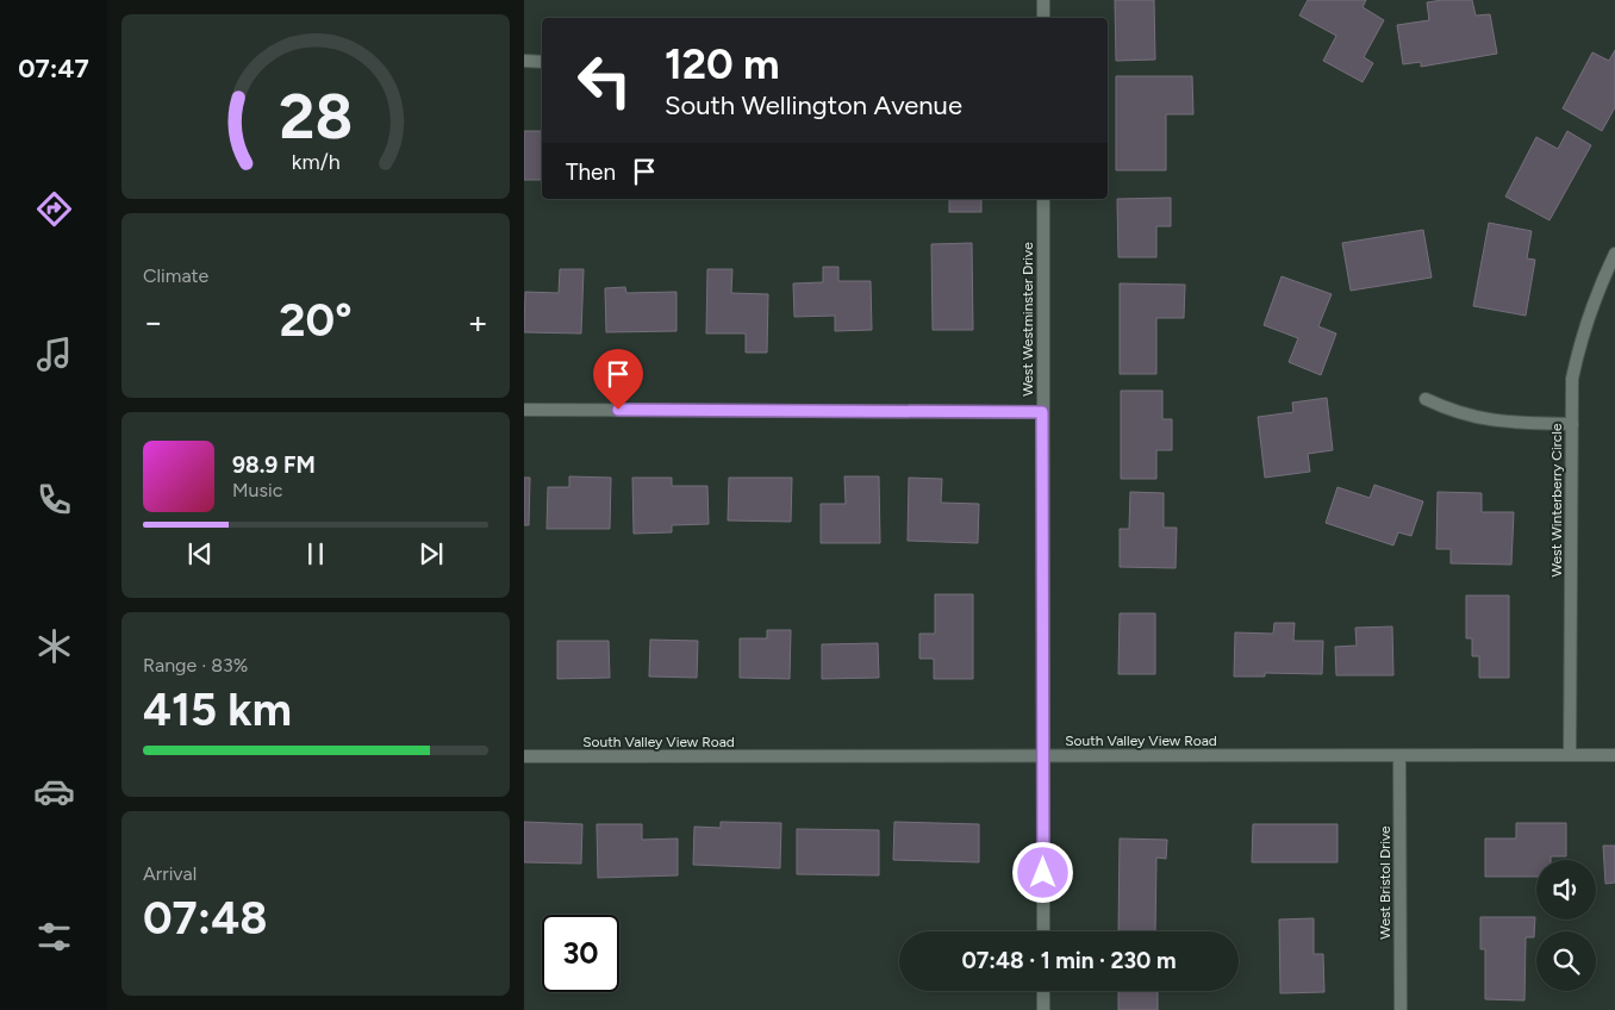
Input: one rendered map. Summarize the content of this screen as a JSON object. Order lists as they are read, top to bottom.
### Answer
{
  "streets": {
    "street": [
      "West Westminster Drive",
      "West Winterberry Circle",
      "South Valley View Road",
      "West Bristol Drive"
    ]
  },
  "crossings": [
    ["West Westminster Drive", "South Valley View Road"],
    ["West Winterberry Circle", "South Valley View Road"],
    ["South Valley View Road", "West Bristol Drive"]
  ],
  "page": {
    "tabs": "07:47",
    "turn": ["120 m", "South Wellington Avenue"],
    "then": "Then",
    "tile": [
      "Climate",
      ["Range · 83%", "415 km"],
      ["Arrival", "07:48"]
    ],
    "heat": ["−", "20°", "+"],
    "song": ["98.9 FM", "Music"],
    "limit": "30",
    "trip": "07:48 · 1 min · 230 m",
    "gauge": ["28", "km/h"]
  }
}
